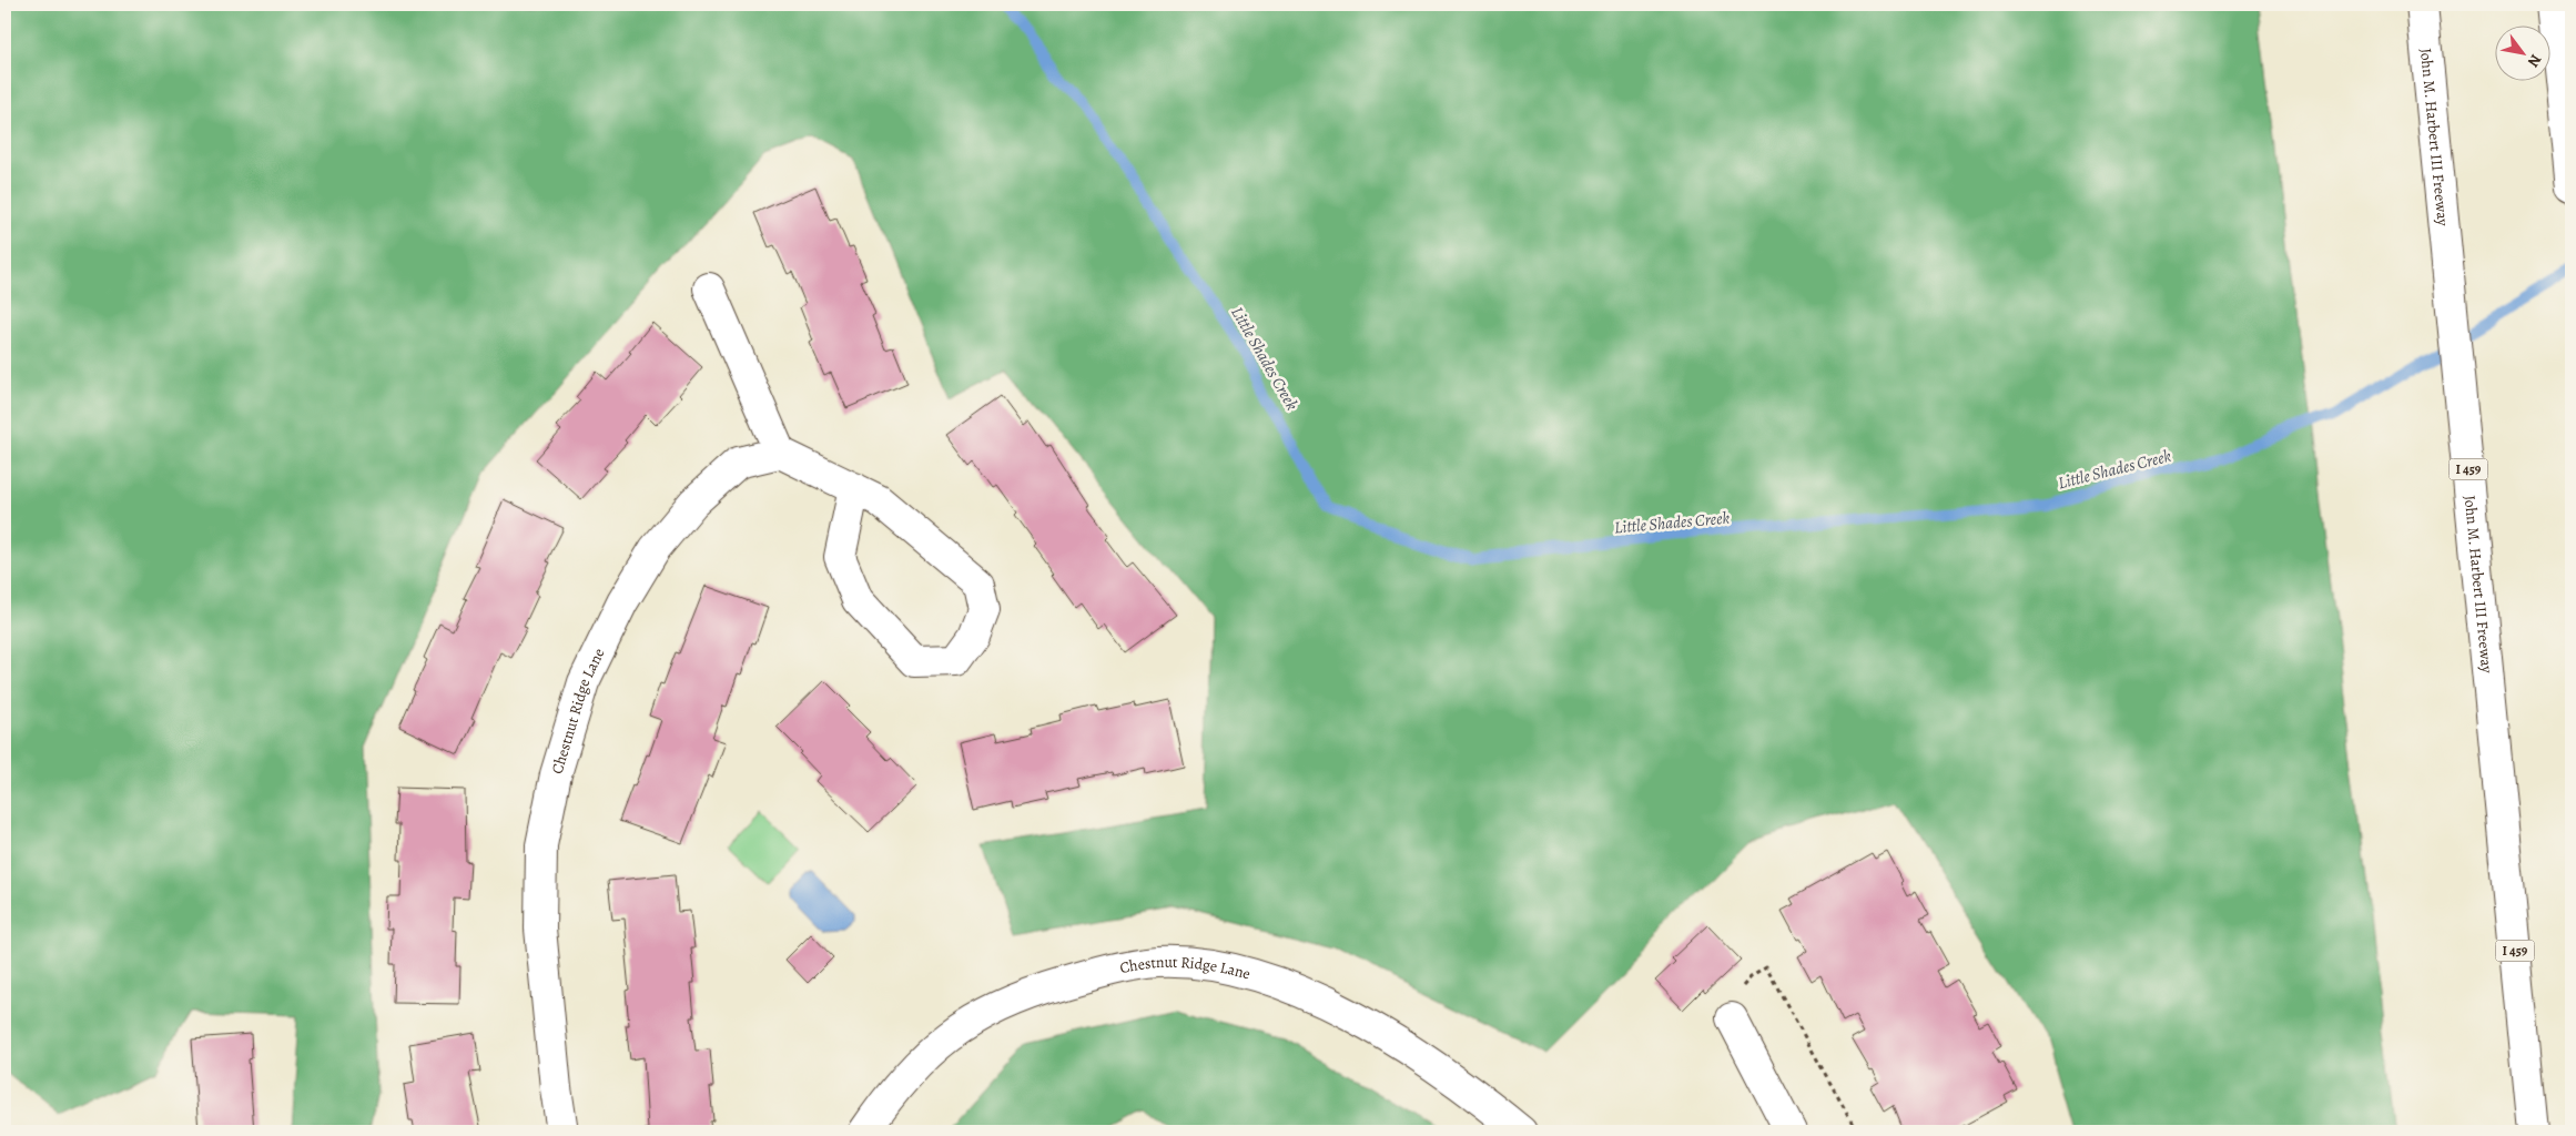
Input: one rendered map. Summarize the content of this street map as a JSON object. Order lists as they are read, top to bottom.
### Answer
{
  "streets": {
    "main road": ["John M. Harbert III Freeway", "I 459", "Chestnut Ridge Lane"]
  },
  "water": ["Little Shades Creek"],
  "north": "bottom right"
}
